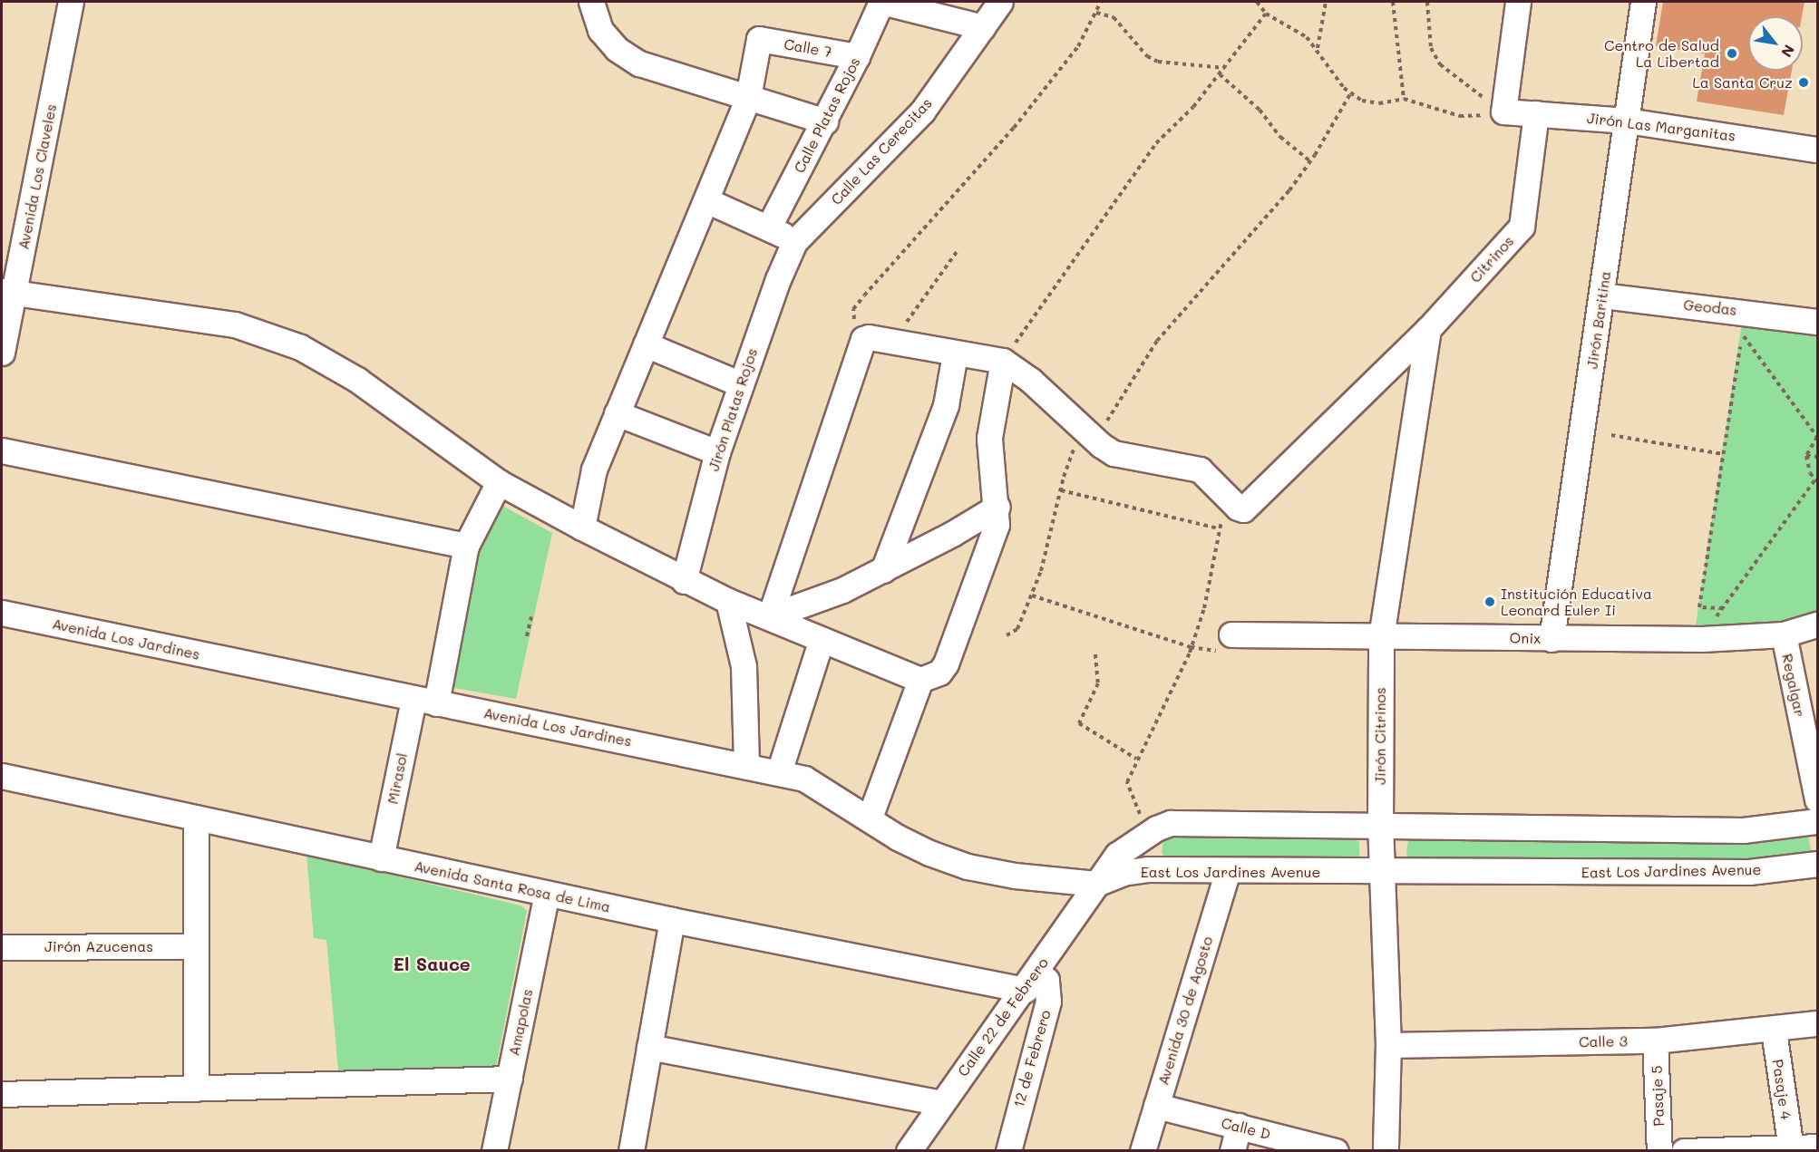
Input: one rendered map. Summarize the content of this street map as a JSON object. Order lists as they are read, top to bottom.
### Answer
{
  "streets": {
    "street": [
      "Calle 7",
      "Calle Platas Rojos",
      "Jirón Las Marganitas",
      "Calle Las Cerecitas",
      "Avenida Los Claveles",
      "Citrinos",
      "Geodas",
      "Jirón Baritina",
      "Jirón Platas Rojos",
      "Onix",
      "Avenida Los Jardines",
      "Regalgar",
      "Jirón Citrinos",
      "Mirasol",
      "East Los Jardines Avenue",
      "Avenida Santa Rosa de Lima",
      "Jirón Azucenas",
      "Avenida 30 de Agosto",
      "Calle 22 de Febrero",
      "Amapolas",
      "Calle 3",
      "12 de Febrero",
      "Pasaje 4",
      "Pasaje 5",
      "Calle D"
    ]
  },
  "crossings": [
    ["Calle 7", "Calle Platas Rojos"],
    ["Jirón Las Marganitas", "Citrinos"],
    ["Jirón Las Marganitas", "Jirón Baritina"],
    ["Calle Las Cerecitas", "Jirón Platas Rojos"],
    ["Citrinos", "Jirón Citrinos"],
    ["Geodas", "Jirón Baritina"],
    ["Jirón Baritina", "Onix"],
    ["Onix", "Regalgar"],
    ["Onix", "Jirón Citrinos"],
    ["Avenida Los Jardines", "Mirasol"],
    ["Avenida Los Jardines", "East Los Jardines Avenue"],
    ["Avenida Los Jardines", "Calle 22 de Febrero"],
    ["Jirón Citrinos", "East Los Jardines Avenue"],
    ["Jirón Citrinos", "Calle 3"],
    ["Mirasol", "Avenida Santa Rosa de Lima"],
    ["East Los Jardines Avenue", "Avenida 30 de Agosto"],
    ["East Los Jardines Avenue", "Calle 22 de Febrero"],
    ["Avenida Santa Rosa de Lima", "Calle 22 de Febrero"],
    ["Avenida Santa Rosa de Lima", "Amapolas"],
    ["Avenida Santa Rosa de Lima", "12 de Febrero"],
    ["Avenida 30 de Agosto", "Calle D"],
    ["Calle 22 de Febrero", "12 de Febrero"],
    ["Calle 3", "Pasaje 4"],
    ["Calle 3", "Pasaje 5"]
  ],
  "districts": ["El Sauce"],
  "places": ["Centro de Salud La Libertad", "La Santa Cruz", "Institución Educativa Leonard Euler Ii"],
  "north": "bottom right"
}
